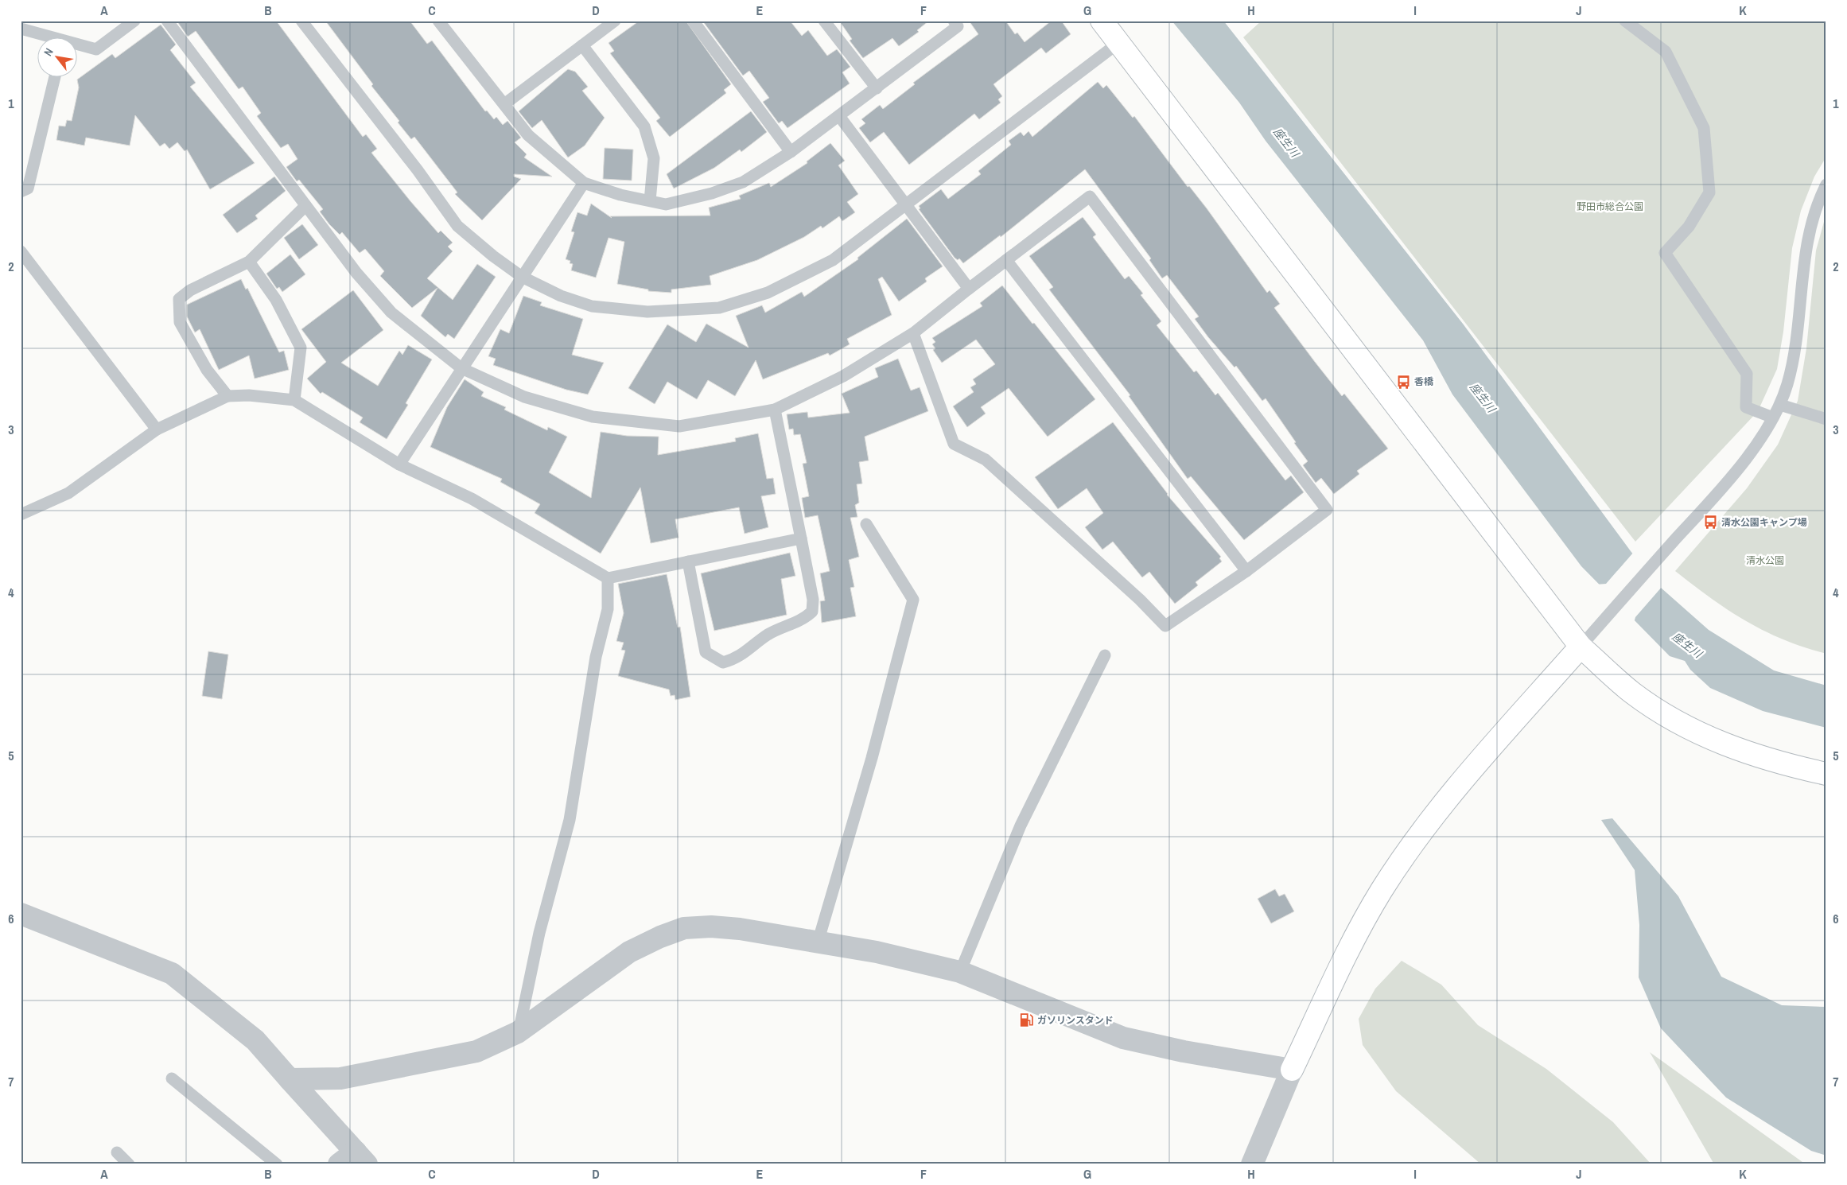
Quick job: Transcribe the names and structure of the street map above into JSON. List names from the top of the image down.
{
  "water": ["座生川"],
  "parks": ["野田市総合公園", "清水公園"],
  "places": {
    "bus stop": ["香橋", "清水公園キャンプ場"],
    "fuel station": ["ガソリンスタンド"]
  },
  "north": "top left",
  "grid": {
    "columns": [
      "A",
      "B",
      "C",
      "D",
      "E",
      "F",
      "G",
      "H",
      "I",
      "J",
      "K"
    ],
    "rows": [
      "1",
      "2",
      "3",
      "4",
      "5",
      "6",
      "7"
    ]
  }
}
